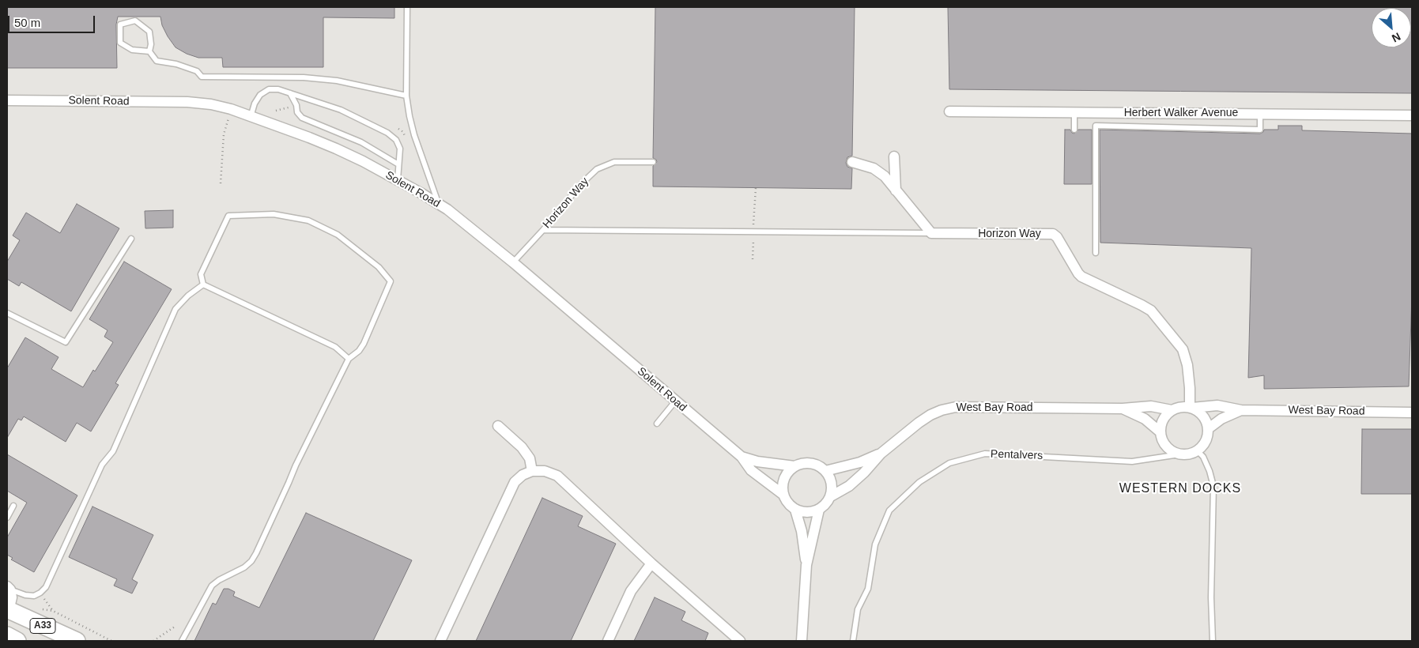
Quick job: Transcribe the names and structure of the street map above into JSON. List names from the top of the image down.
{
  "streets": {
    "highway": ["A33"],
    "street": [
      "Solent Road",
      "Herbert Walker Avenue",
      "Horizon Way",
      "West Bay Road"
    ],
    "lane": ["Pentalvers"]
  },
  "crossings": [
    ["Solent Road", "Horizon Way"],
    ["Solent Road", "West Bay Road"],
    ["Horizon Way", "West Bay Road"],
    ["Horizon Way", "Pentalvers"],
    ["West Bay Road", "Pentalvers"]
  ],
  "districts": ["WESTERN DOCKS"],
  "scale_bar": "50 m",
  "north": "bottom right"
}
